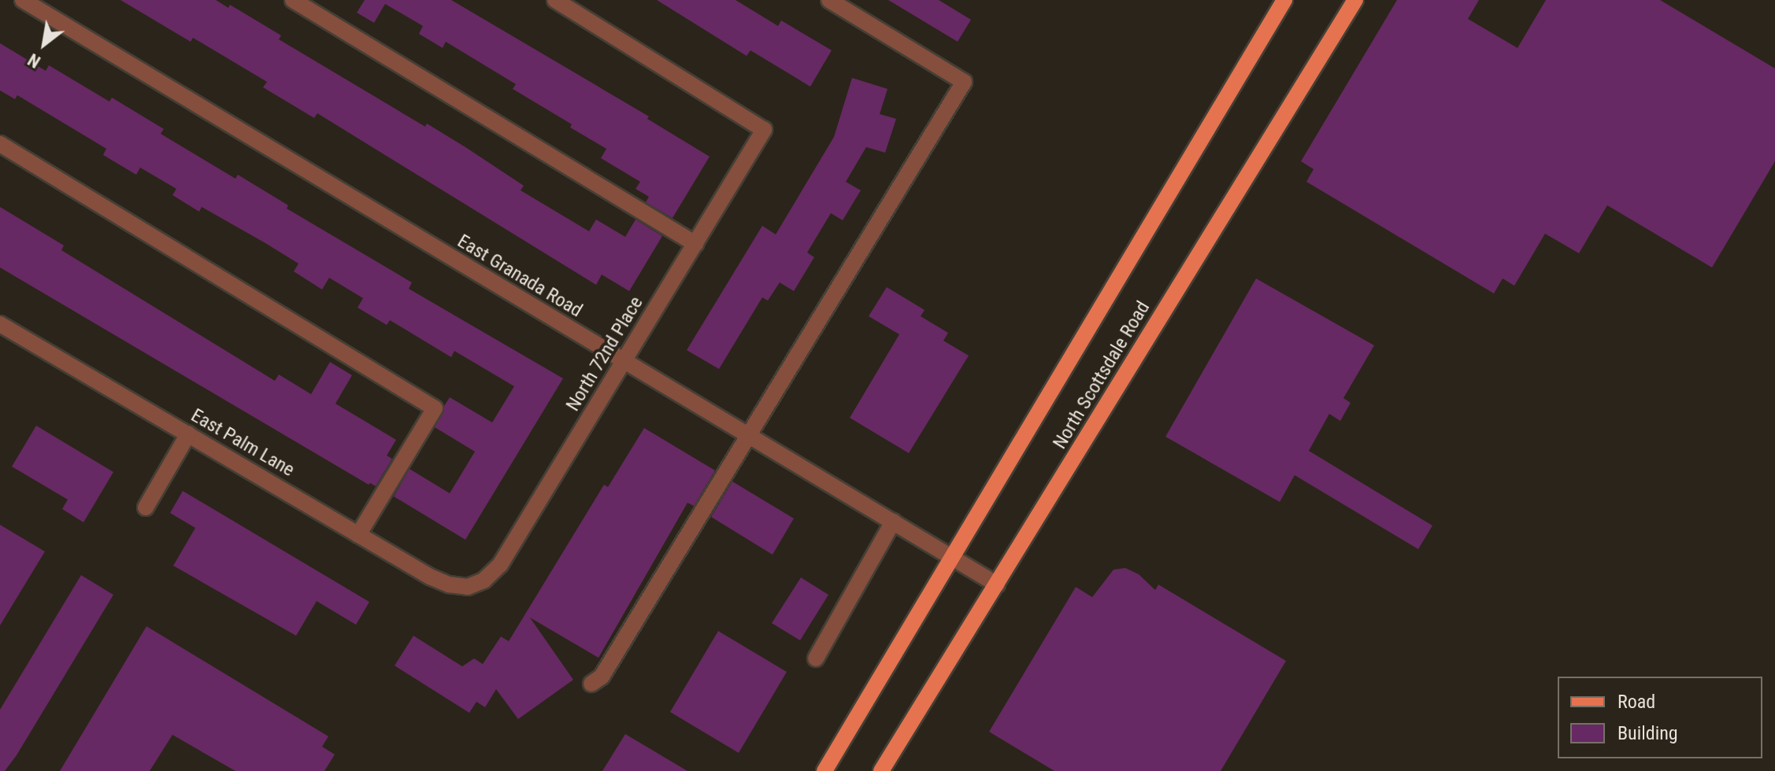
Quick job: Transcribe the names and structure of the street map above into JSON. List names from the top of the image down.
{
  "streets": {
    "main road": ["North Scottsdale Road"],
    "street": ["East Granada Road", "North 72nd Place", "East Palm Lane"]
  },
  "crossings": [
    ["East Granada Road", "North 72nd Place"],
    ["East Granada Road", "North Scottsdale Road"],
    ["North 72nd Place", "East Palm Lane"]
  ],
  "legend": ["Road", "Building"],
  "north": "bottom left"
}
